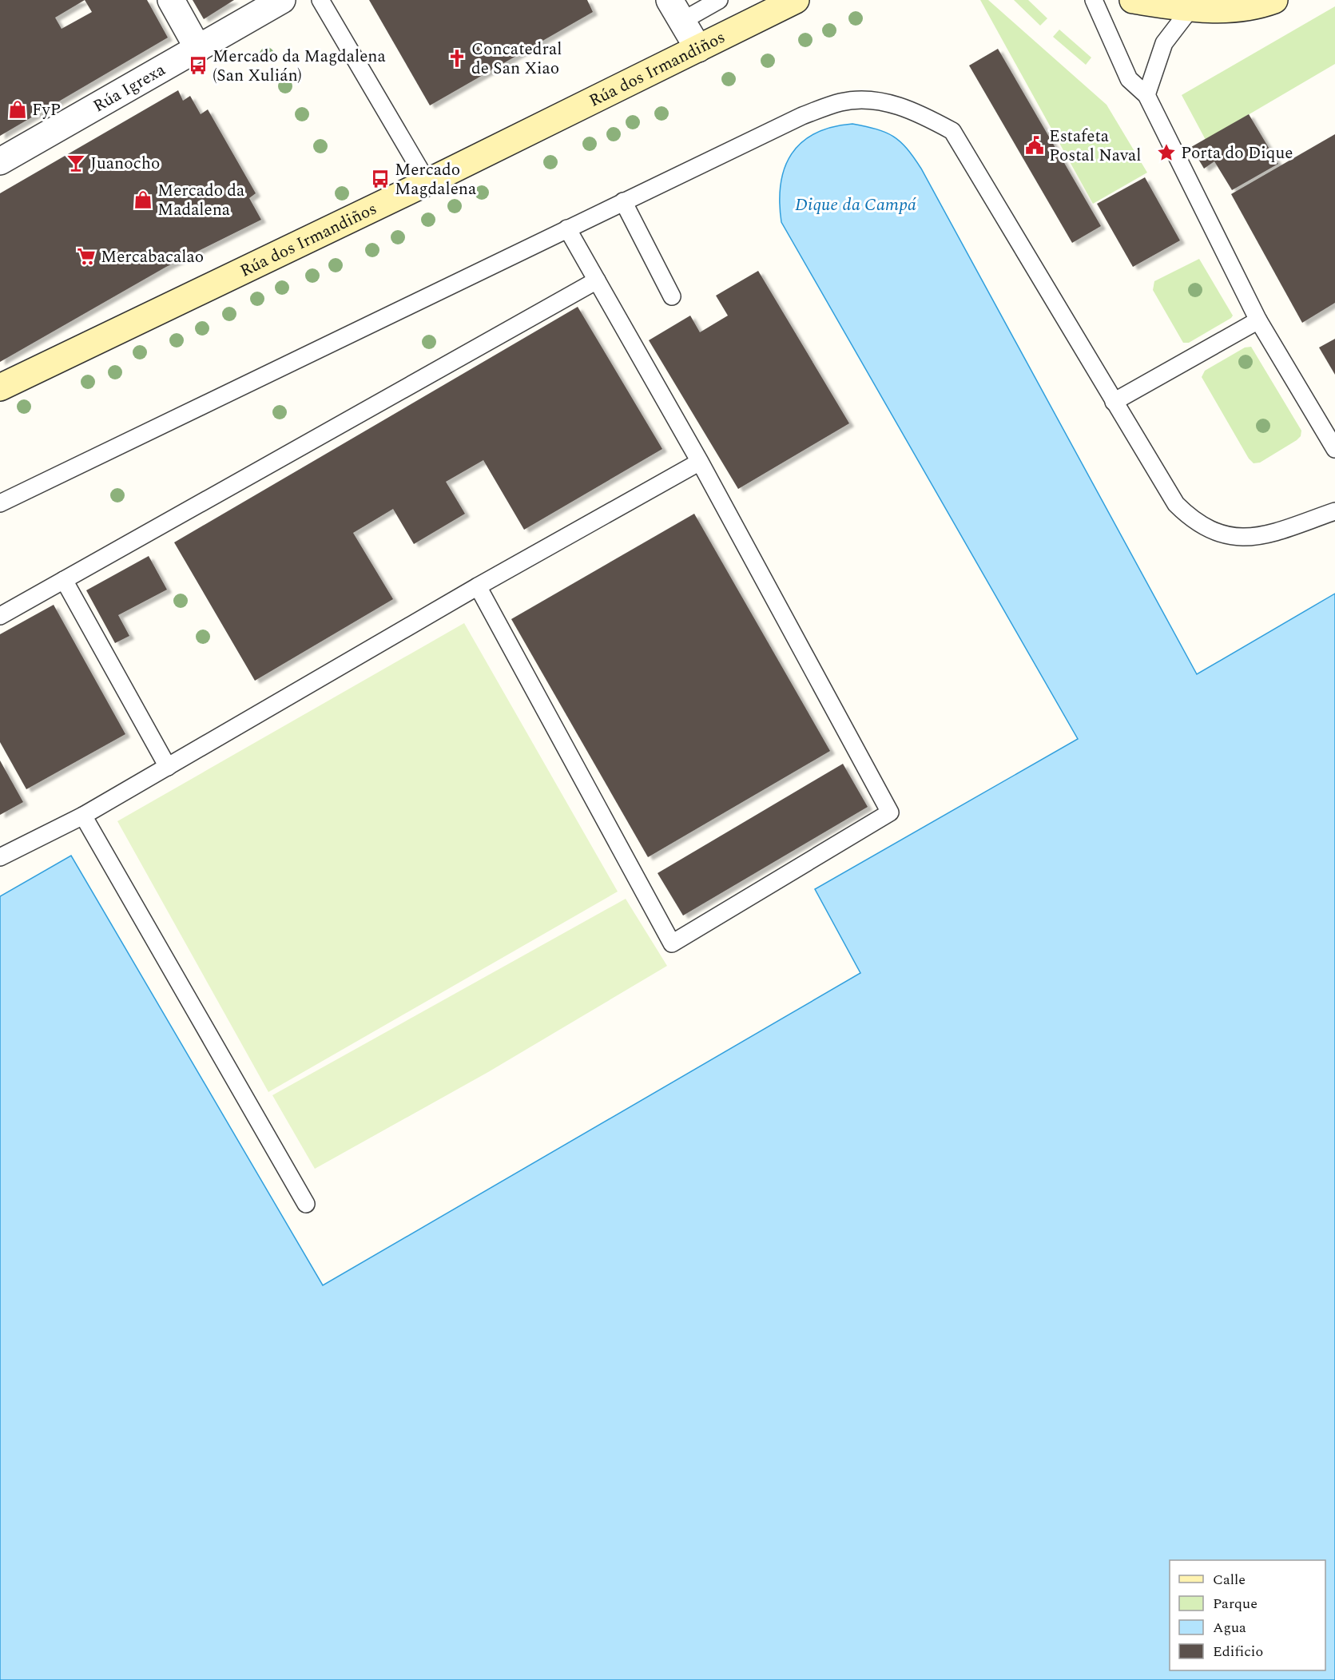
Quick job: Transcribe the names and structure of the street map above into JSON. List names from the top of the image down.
{
  "streets": {
    "main road": ["Rúa dos Irmandiños"],
    "street": ["Rúa Igrexa"]
  },
  "water": ["Dique da Campá"],
  "places": {
    "church": ["Concatedral de San Xiao"],
    "bus stop": ["Mercado da Magdalena (San Xulián)", "Mercado Magdalena"],
    "shop": ["FyP", "Mercado da Madalena"],
    "public building": ["Estafeta Postal Naval"],
    "place": ["Porta do Dique"],
    "bar": ["Juanocho"],
    "supermarket": ["Mercabacalao"]
  },
  "legend": [
    "Calle",
    "Parque",
    "Agua",
    "Edificio"
  ]
}
